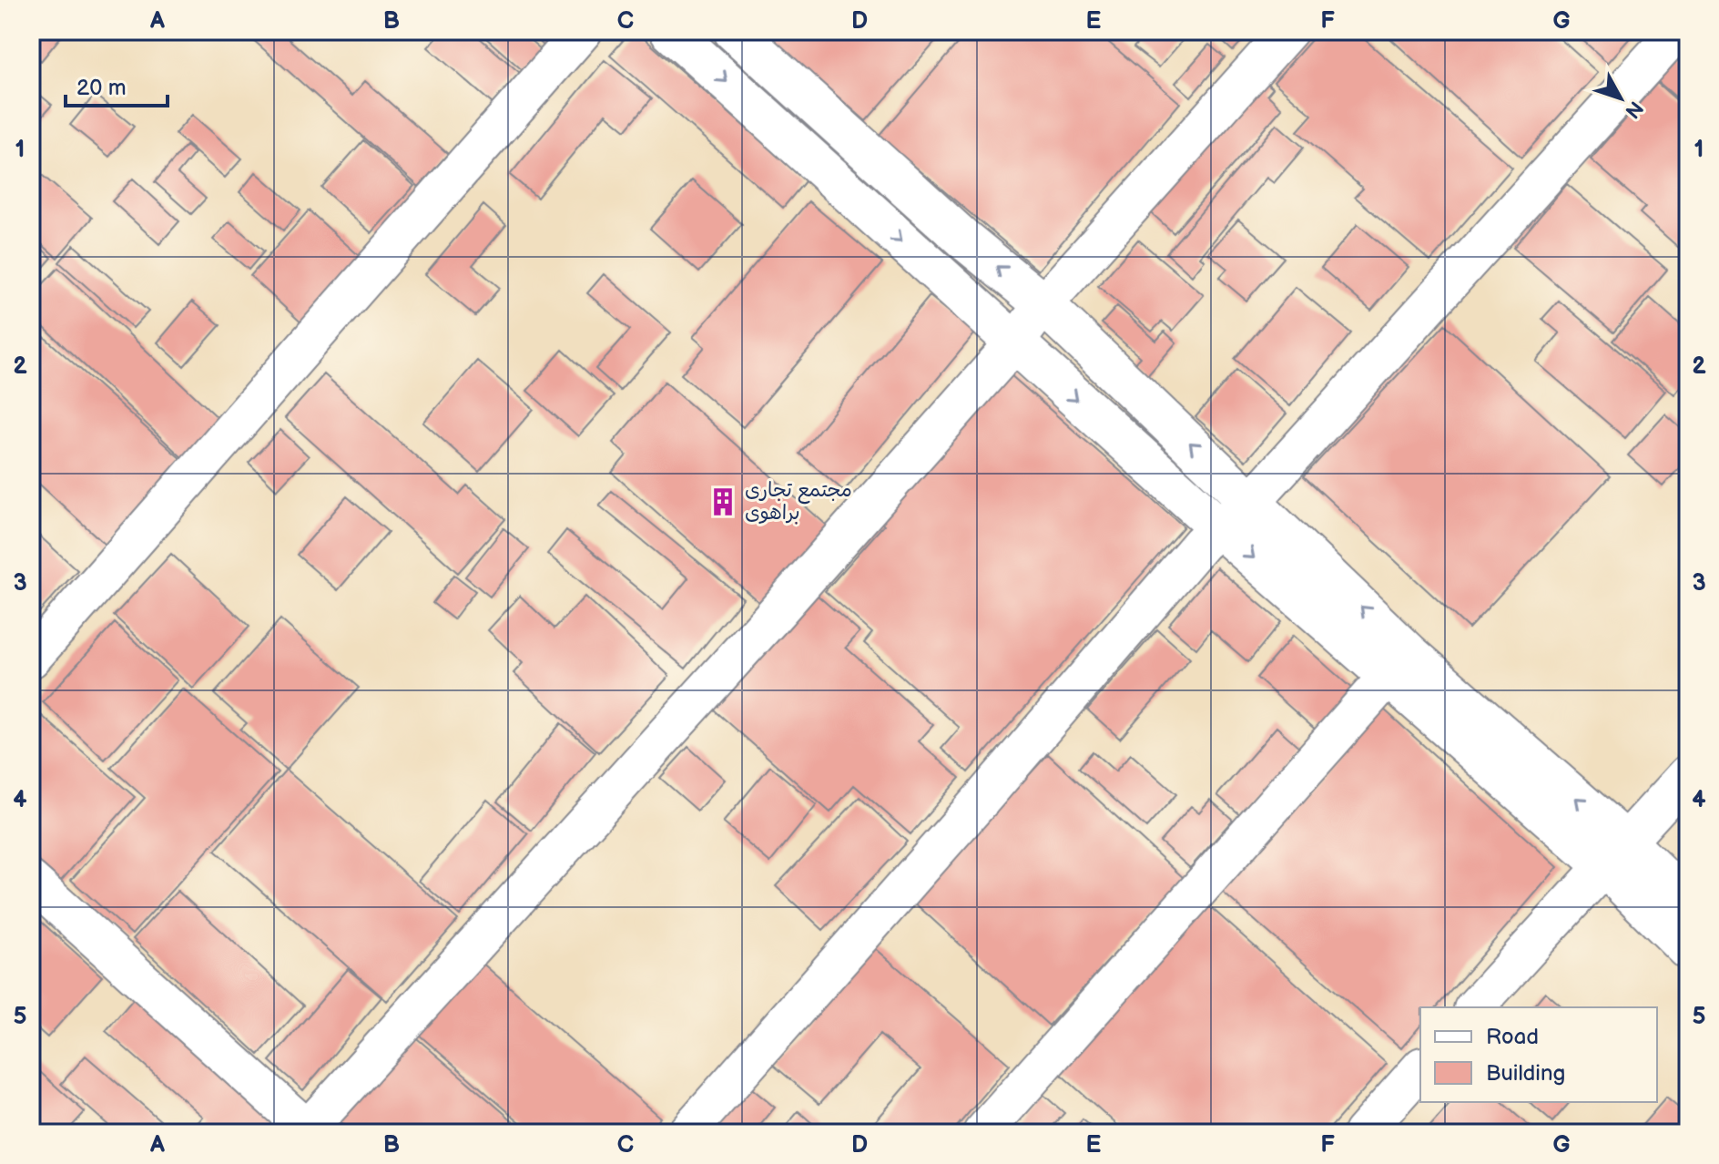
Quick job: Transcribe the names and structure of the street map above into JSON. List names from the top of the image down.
{
  "places": {
    "building": ["مجتمع تجاری براهوی"]
  },
  "legend": ["Road", "Building"],
  "scale_bar": "20 m",
  "north": "bottom right",
  "grid": {
    "columns": [
      "A",
      "B",
      "C",
      "D",
      "E",
      "F",
      "G"
    ],
    "rows": [
      "1",
      "2",
      "3",
      "4",
      "5"
    ]
  }
}
